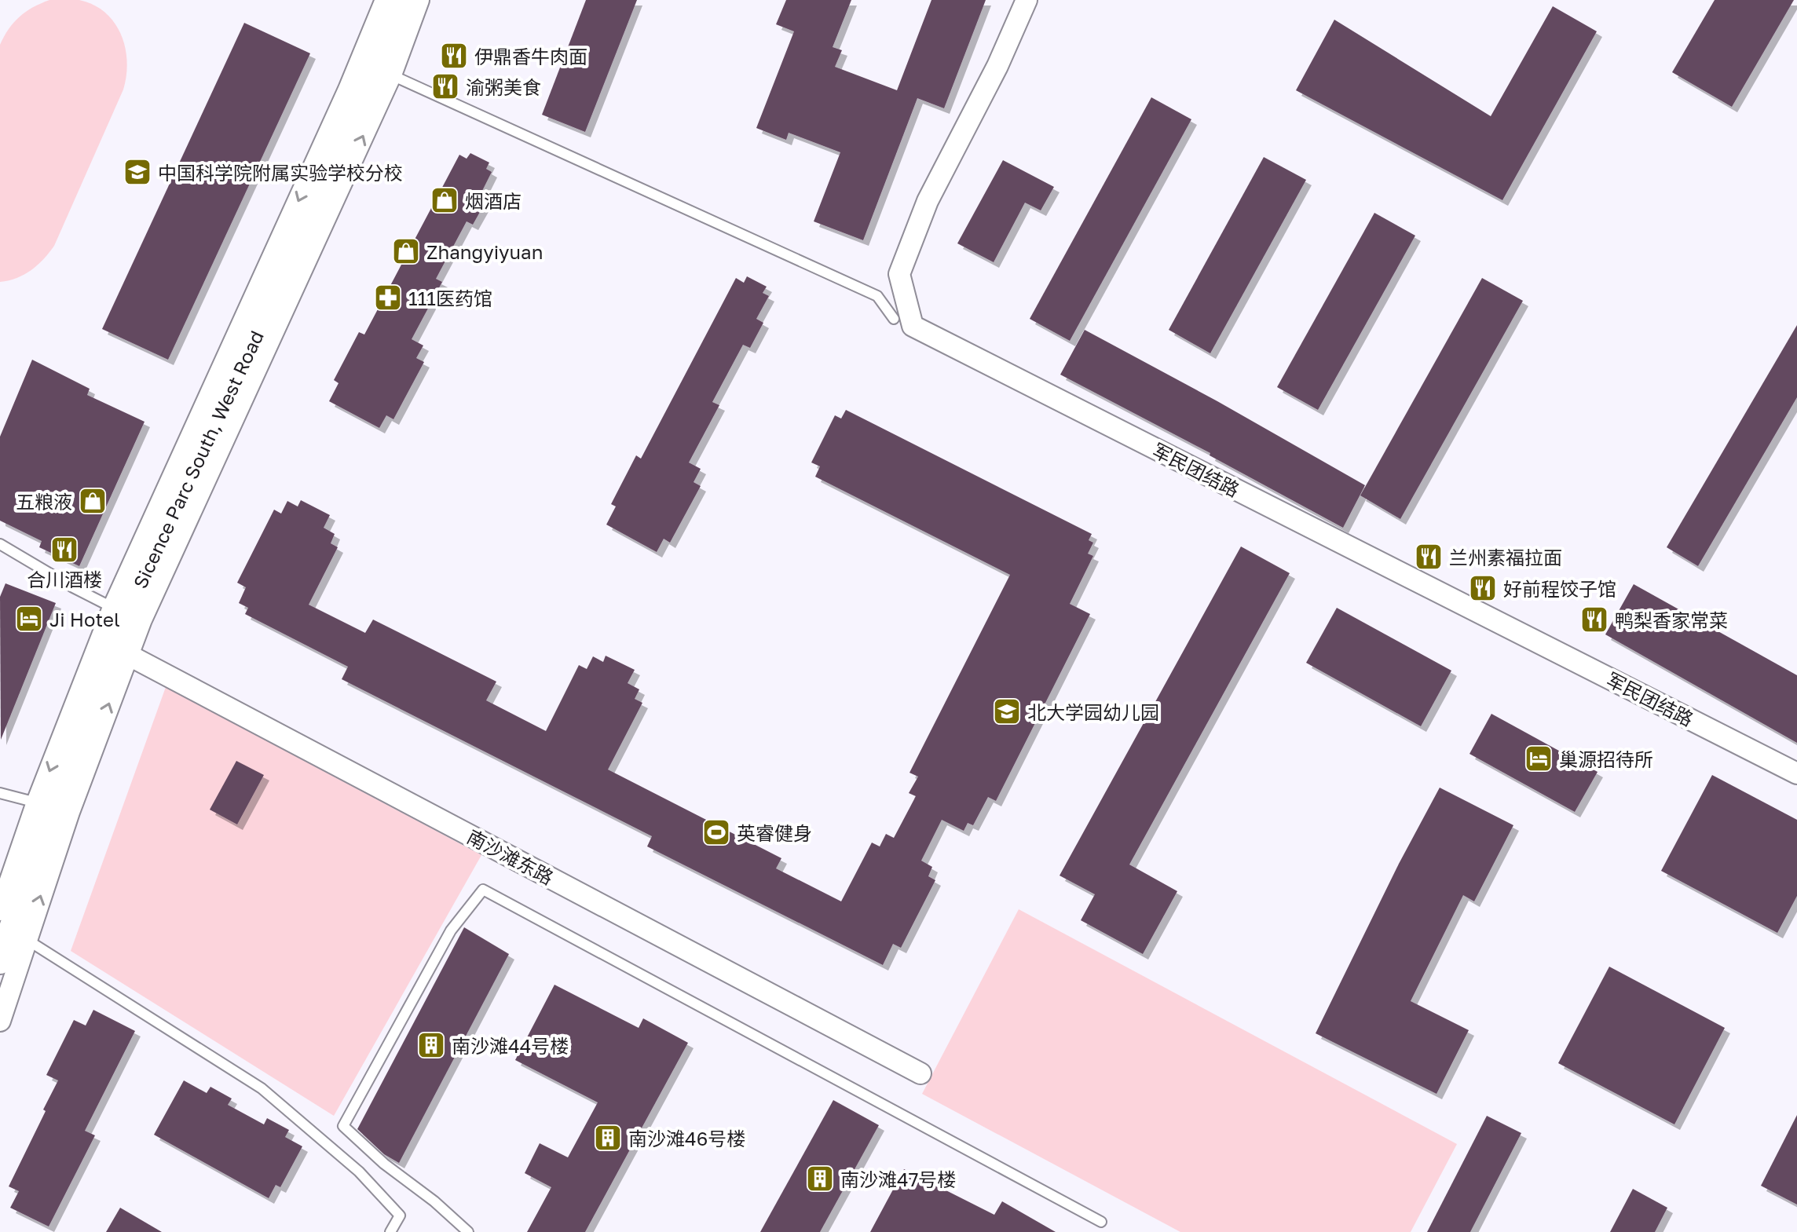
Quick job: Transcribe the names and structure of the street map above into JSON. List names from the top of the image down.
{
  "streets": {
    "street": ["Sicence Parc South, West Road", "军民团结路", "南沙滩东路"]
  },
  "crossings": [
    ["Sicence Parc South, West Road", "南沙滩东路"]
  ],
  "places": {
    "restaurant": [
      "伊鼎香牛肉面",
      "渝粥美食",
      "合川酒楼",
      "兰州素福拉面",
      "好前程饺子馆",
      "鸭梨香家常菜"
    ],
    "school or university": ["中国科学院附属实验学校分校", "北大学园幼儿园"],
    "shop": ["烟酒店", "Zhangyiyuan", "五粮液"],
    "pharmacy": ["111医药馆"],
    "hotel": ["Ji Hotel", "巢源招待所"],
    "sports": ["英睿健身"],
    "building": ["南沙滩44号楼", "南沙滩46号楼", "南沙滩47号楼"]
  }
}
